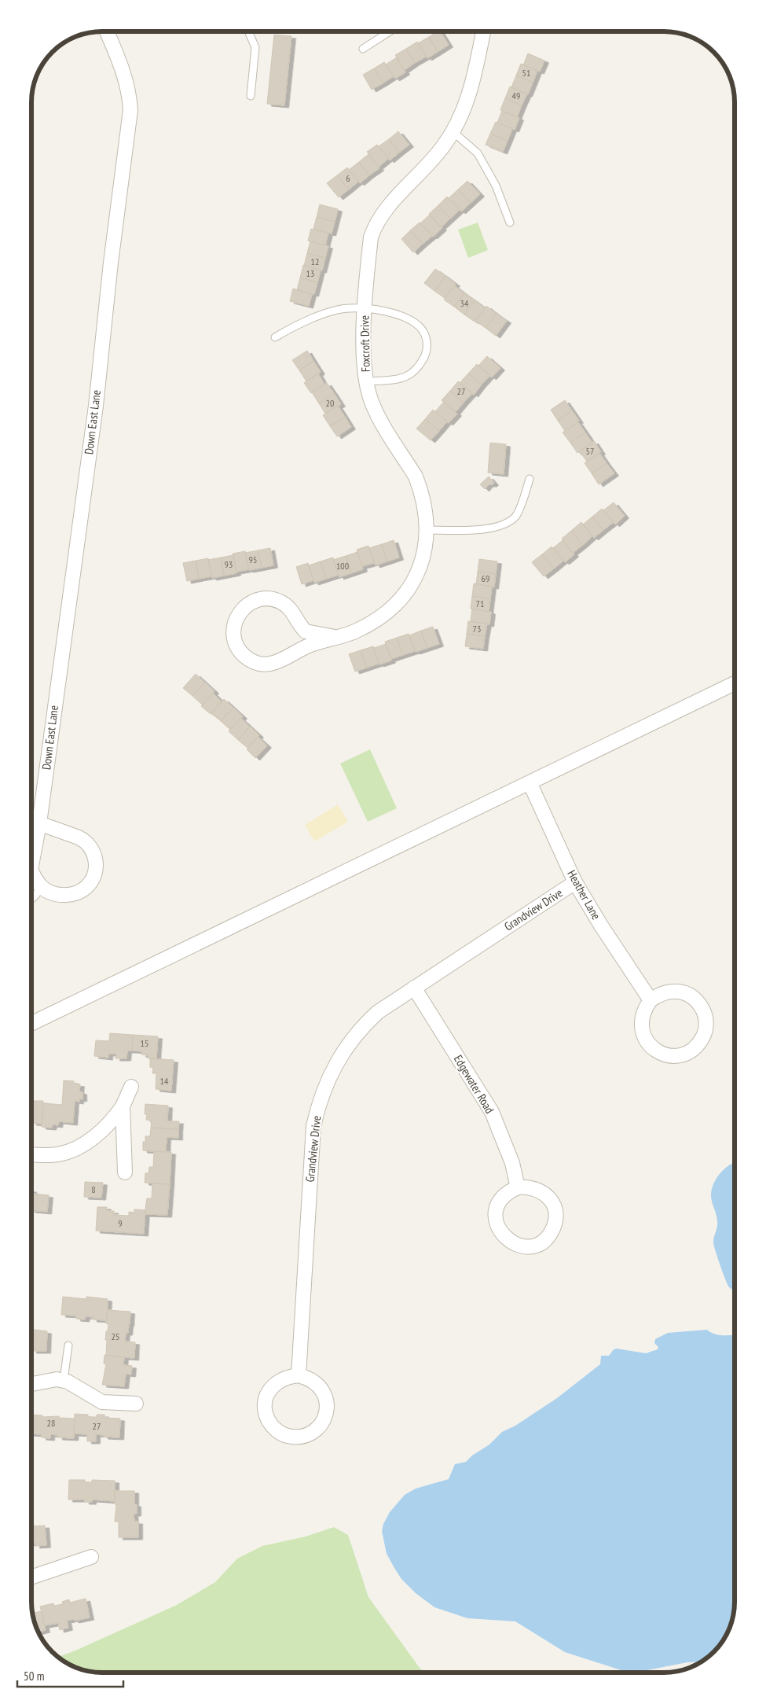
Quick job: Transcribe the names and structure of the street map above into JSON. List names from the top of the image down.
{
  "streets": {
    "street": [
      "Foxcroft Drive",
      "Down East Lane",
      "Heather Lane",
      "Grandview Drive",
      "Edgewater Road"
    ]
  },
  "crossings": [
    ["Heather Lane", "Grandview Drive"],
    ["Grandview Drive", "Edgewater Road"]
  ],
  "house_numbers": [
    "51",
    "49",
    "6",
    "12",
    "13",
    "34",
    "27",
    "20",
    "57",
    "95",
    "93",
    "100",
    "69",
    "71",
    "73",
    "15",
    "14",
    "8",
    "9",
    "25",
    "28",
    "27"
  ],
  "scale_bar": "50 m"
}
